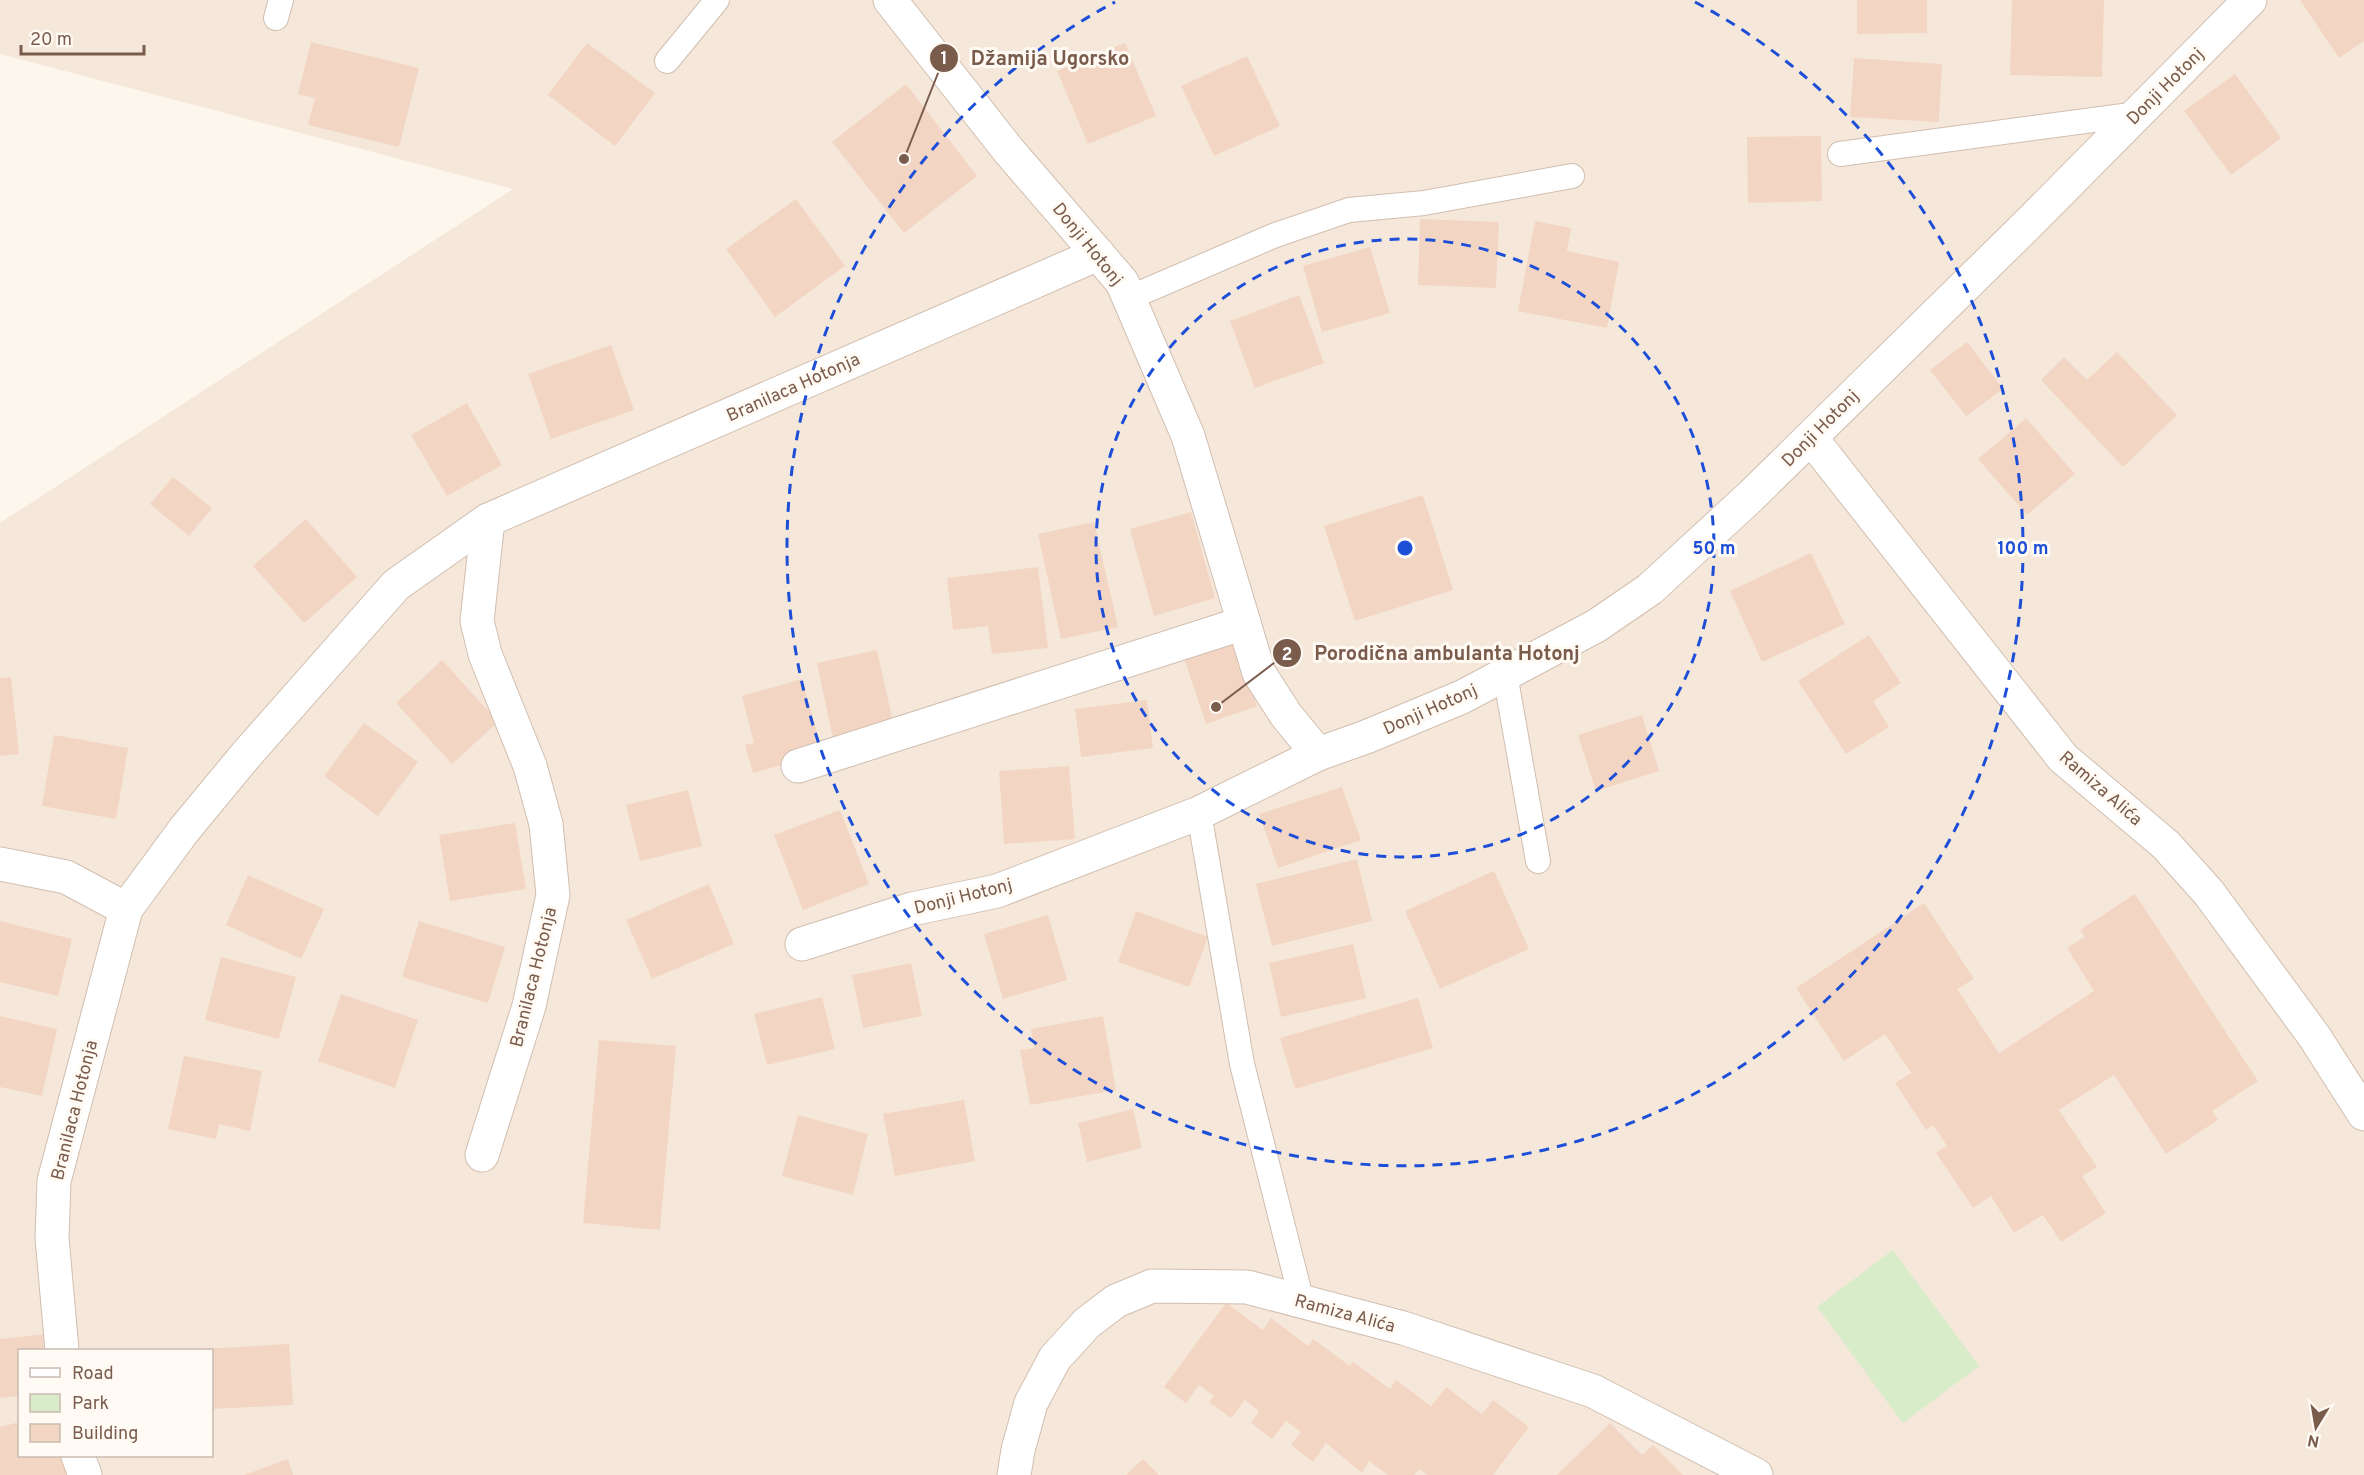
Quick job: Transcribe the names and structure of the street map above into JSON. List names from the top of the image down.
{
  "streets": {
    "street": ["Donji Hotonj", "Branilaca Hotonja", "Ramiza Alića"]
  },
  "crossings": [
    ["Donji Hotonj", "Branilaca Hotonja"],
    ["Donji Hotonj", "Ramiza Alića"]
  ],
  "places": ["Džamija Ugorsko", "Porodična ambulanta Hotonj"],
  "legend": ["Road", "Park", "Building"],
  "scale_bar": "20 m",
  "north": "bottom",
  "rings": ["50 m", "100 m"]
}
